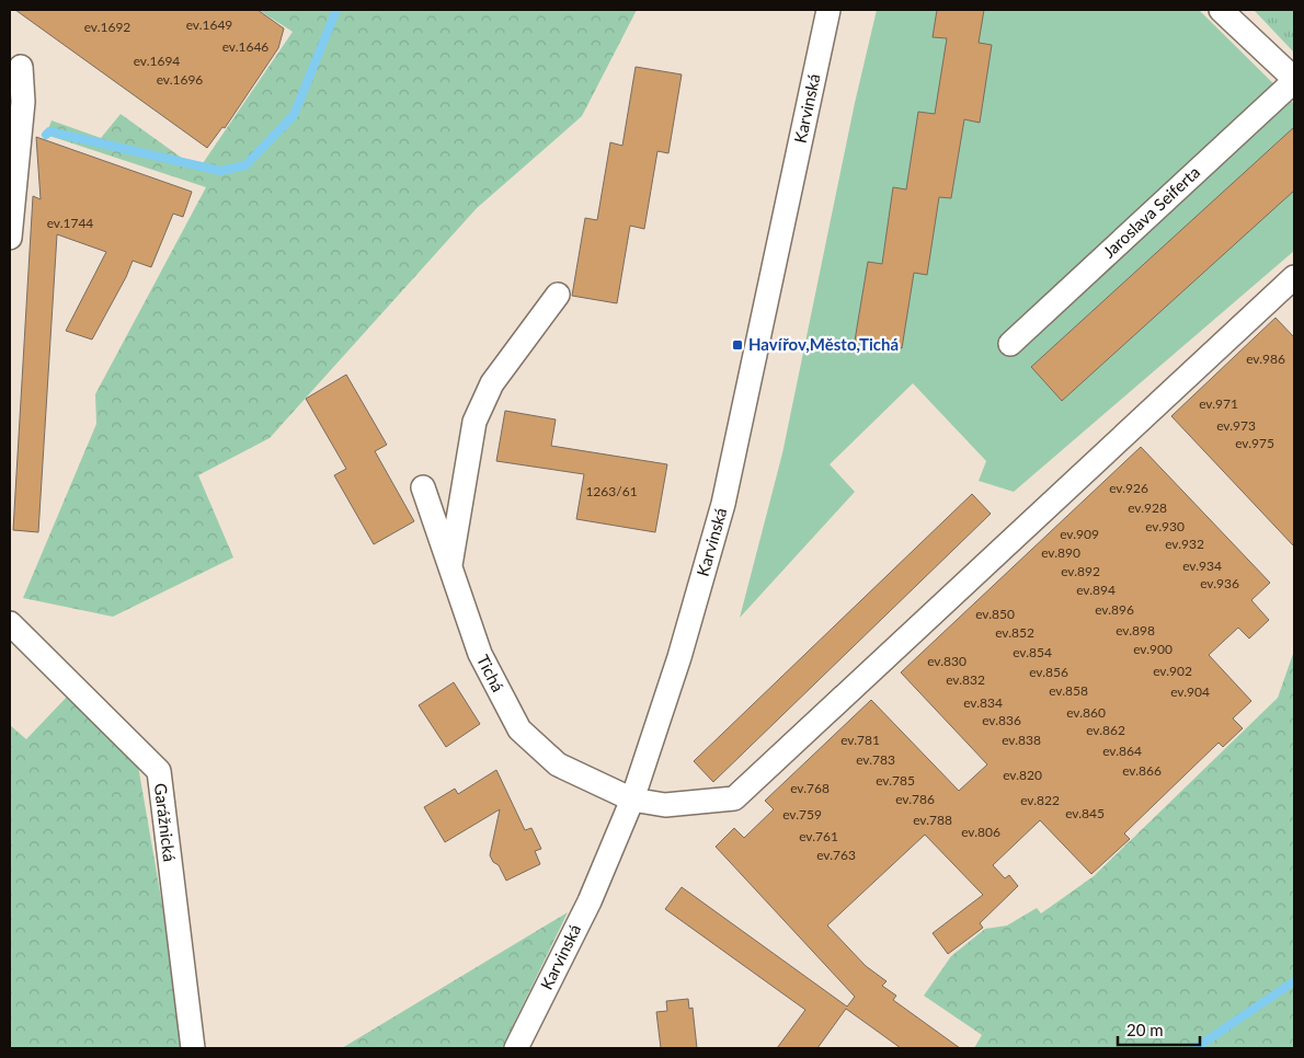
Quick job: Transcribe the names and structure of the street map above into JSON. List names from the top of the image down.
{
  "streets": {
    "street": [
      "Karvinská",
      "Jaroslava Seiferta",
      "Tichá",
      "Garážnická"
    ]
  },
  "crossings": [
    ["Karvinská", "Tichá"]
  ],
  "places": {
    "transit": ["Havířov,Město,Tichá"]
  },
  "house_numbers": [
    "ev.1649",
    "ev.1692",
    "ev.1646",
    "ev.1694",
    "ev.1696",
    "ev.1744",
    "ev.986",
    "ev.971",
    "ev.973",
    "ev.975",
    "ev.926",
    "1263/61",
    "ev.928",
    "ev.930",
    "ev.909",
    "ev.932",
    "ev.890",
    "ev.934",
    "ev.892",
    "ev.936",
    "ev.894",
    "ev.896",
    "ev.850",
    "ev.898",
    "ev.852",
    "ev.900",
    "ev.854",
    "ev.830",
    "ev.902",
    "ev.856",
    "ev.832",
    "ev.858",
    "ev.904",
    "ev.834",
    "ev.860",
    "ev.836",
    "ev.862",
    "ev.781",
    "ev.838",
    "ev.864",
    "ev.783",
    "ev.866",
    "ev.820",
    "ev.785",
    "ev.768",
    "ev.786",
    "ev.822",
    "ev.845",
    "ev.759",
    "ev.788",
    "ev.806",
    "ev.761",
    "ev.763"
  ],
  "scale_bar": "20 m"
}
